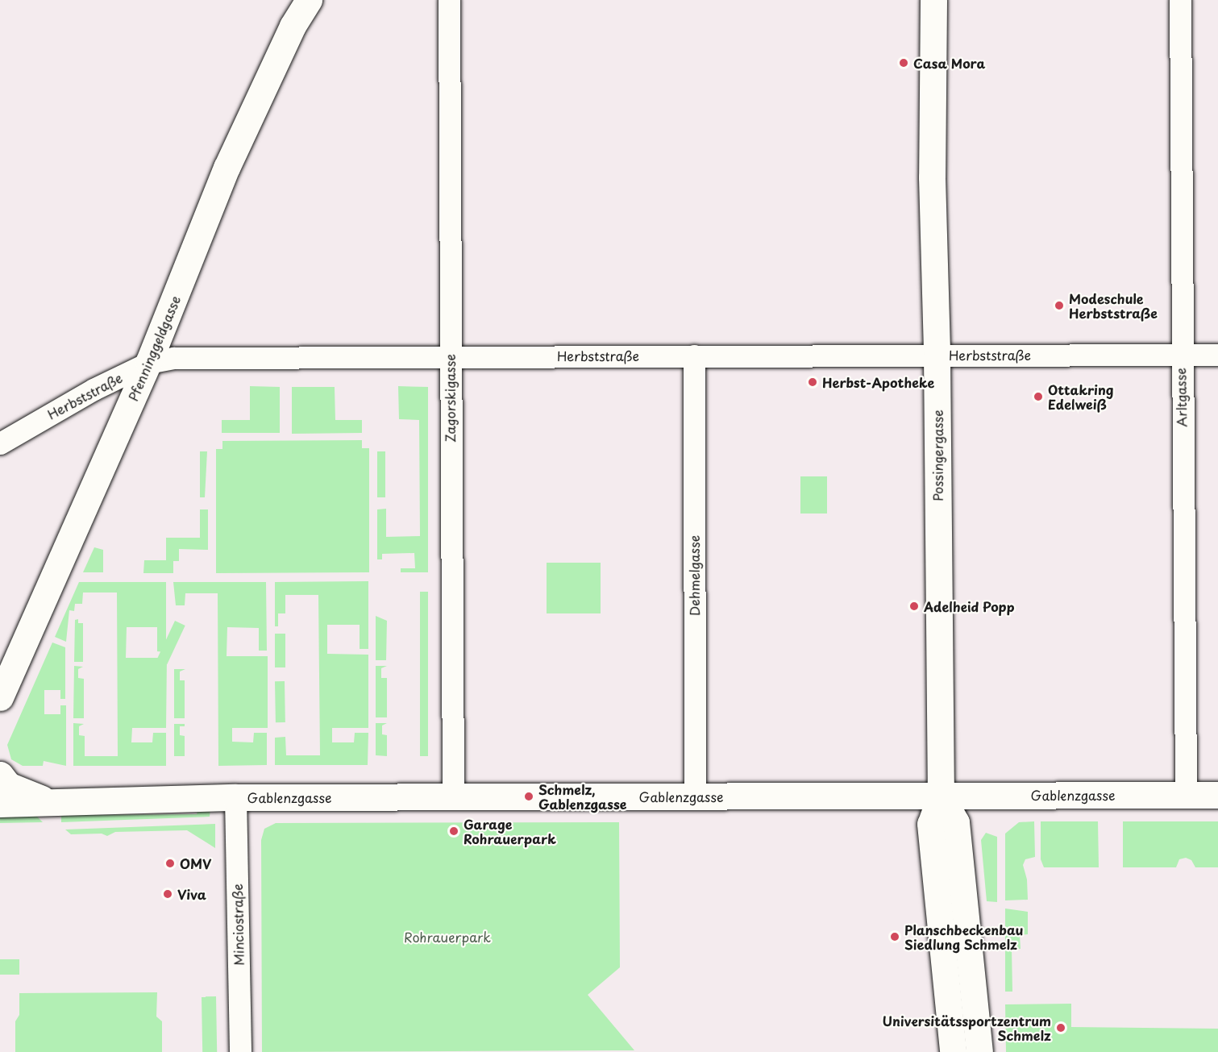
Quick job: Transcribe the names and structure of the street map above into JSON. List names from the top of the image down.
{
  "streets": {
    "main road": ["Pfenninggeldgasse", "Possingergasse", "Gablenzgasse"],
    "street": [
      "Herbststraße",
      "Arltgasse",
      "Zagorskigasse",
      "Dehmelgasse",
      "Minciostraße"
    ]
  },
  "crossings": [
    ["Pfenninggeldgasse", "Herbststraße"],
    ["Herbststraße", "Arltgasse"],
    ["Herbststraße", "Zagorskigasse"],
    ["Herbststraße", "Possingergasse"],
    ["Herbststraße", "Dehmelgasse"],
    ["Arltgasse", "Gablenzgasse"],
    ["Zagorskigasse", "Gablenzgasse"],
    ["Possingergasse", "Gablenzgasse"],
    ["Dehmelgasse", "Gablenzgasse"],
    ["Gablenzgasse", "Minciostraße"]
  ],
  "parks": ["Rohrauerpark"],
  "places": [
    "Casa Mora",
    "Modeschule Herbststraße",
    "Herbst-Apotheke",
    "Ottakring Edelweiß",
    "Adelheid Popp",
    "Schmelz, Gablenzgasse",
    "Garage Rohrauerpark",
    "OMV",
    "Viva",
    "Planschbeckenbau Siedlung Schmelz",
    "Universitätssportzentrum Schmelz"
  ]
}
